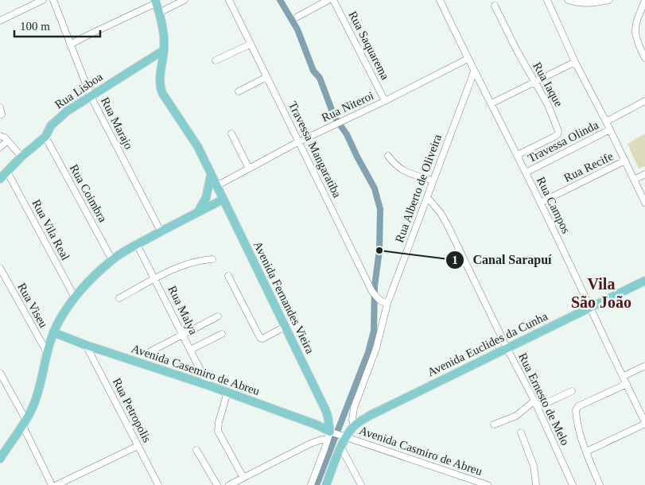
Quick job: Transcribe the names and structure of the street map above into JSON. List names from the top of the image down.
{
  "streets": {
    "main road": [
      "Rua Lisboa",
      "Avenida Fernandes Vieira",
      "Avenida Euclides da Cunha",
      "Avenida Casemiro de Abreu"
    ],
    "street": [
      "Rua Saquarema",
      "Rua Iaque",
      "Rua Niteroi",
      "Rua Marajo",
      "Travessa Olinda",
      "Travessa Mangaratiba",
      "Rua Recife",
      "Rua Alberto de Oliveira",
      "Rua Coimbra",
      "Rua Campos",
      "Rua Vila Real",
      "Rua Viseu",
      "Rua Malya",
      "Rua Ernesto de Melo",
      "Rua Petropolis",
      "Avenida Casmiro de Abreu"
    ]
  },
  "crossings": [
    ["Rua Saquarema", "Rua Niteroi"],
    ["Rua Iaque", "Rua Campos"],
    ["Rua Lisboa", "Rua Marajo"],
    ["Rua Lisboa", "Rua Coimbra"],
    ["Rua Lisboa", "Rua Vila Real"],
    ["Rua Lisboa", "Avenida Fernandes Vieira"],
    ["Rua Niteroi", "Travessa Mangaratiba"],
    ["Rua Niteroi", "Rua Campos"],
    ["Rua Niteroi", "Avenida Fernandes Vieira"],
    ["Travessa Olinda", "Rua Campos"],
    ["Travessa Mangaratiba", "Rua Alberto de Oliveira"],
    ["Rua Recife", "Rua Campos"],
    ["Rua Alberto de Oliveira", "Rua Campos"],
    ["Rua Alberto de Oliveira", "Avenida Euclides da Cunha"],
    ["Rua Alberto de Oliveira", "Rua Ernesto de Melo"],
    ["Rua Campos", "Avenida Euclides da Cunha"],
    ["Avenida Fernandes Vieira", "Avenida Casemiro de Abreu"],
    ["Avenida Fernandes Vieira", "Avenida Casmiro de Abreu"],
    ["Rua Malya", "Avenida Casemiro de Abreu"],
    ["Avenida Euclides da Cunha", "Rua Ernesto de Melo"],
    ["Avenida Euclides da Cunha", "Avenida Casmiro de Abreu"],
    ["Avenida Casemiro de Abreu", "Rua Petropolis"],
    ["Avenida Casemiro de Abreu", "Avenida Casmiro de Abreu"]
  ],
  "districts": ["Vila São João"],
  "places": ["Canal Sarapuí"],
  "scale_bar": "100 m"
}
